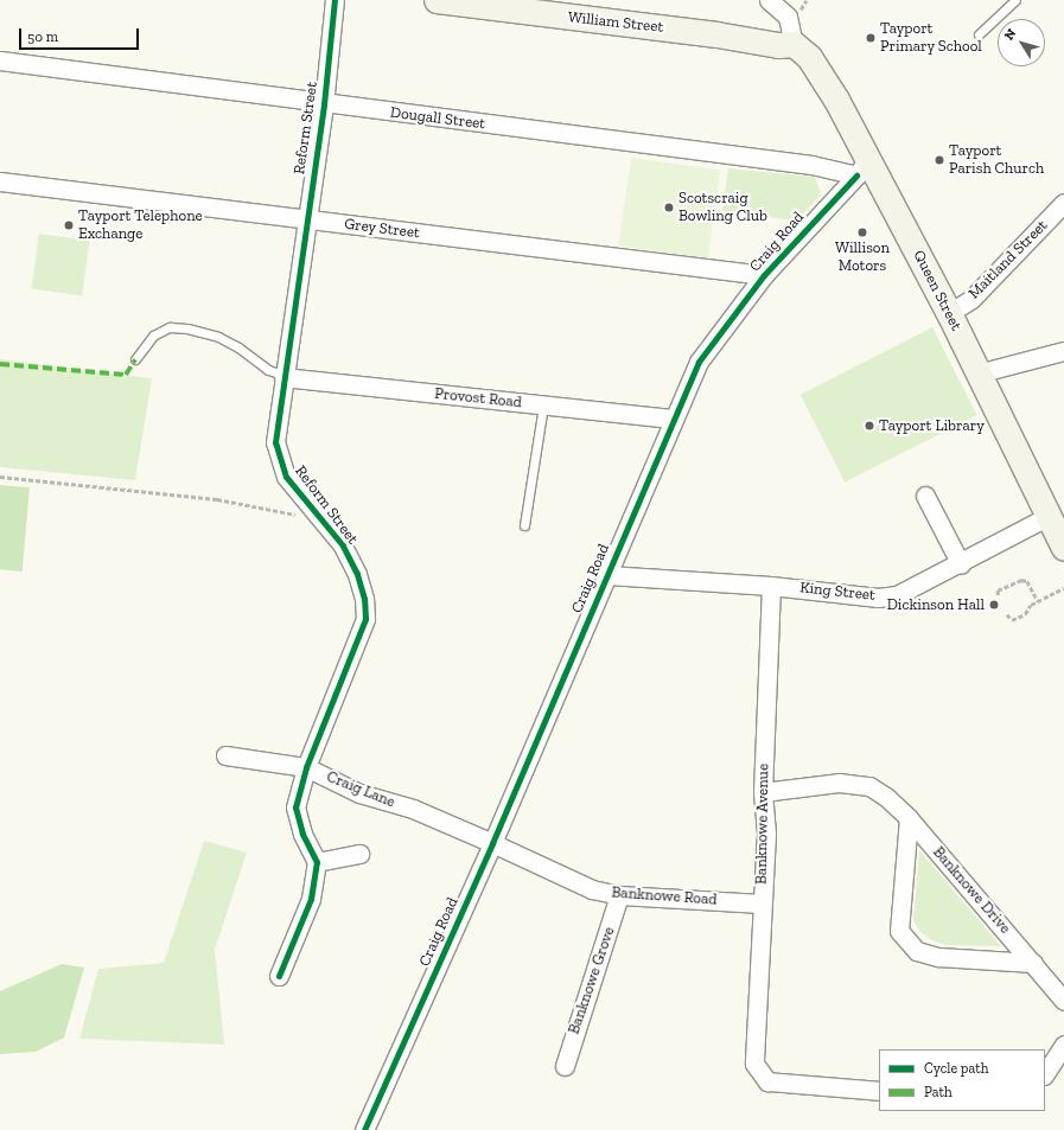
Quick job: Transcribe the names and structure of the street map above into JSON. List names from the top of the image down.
{
  "streets": {
    "main road": ["William Street", "Queen Street"],
    "street": [
      "Dougall Street",
      "Reform Street",
      "Grey Street",
      "Craig Road",
      "Maitland Street",
      "Provost Road",
      "King Street",
      "Craig Lane",
      "Banknowe Avenue",
      "Banknowe Drive",
      "Banknowe Road",
      "Banknowe Grove"
    ]
  },
  "crossings": [
    ["William Street", "Queen Street"],
    ["Dougall Street", "Reform Street"],
    ["Dougall Street", "Craig Road"],
    ["Dougall Street", "Queen Street"],
    ["Reform Street", "Grey Street"],
    ["Reform Street", "Provost Road"],
    ["Reform Street", "Craig Lane"],
    ["Grey Street", "Craig Road"],
    ["Craig Road", "Queen Street"],
    ["Craig Road", "Provost Road"],
    ["Craig Road", "King Street"],
    ["Craig Road", "Craig Lane"],
    ["Craig Road", "Banknowe Road"],
    ["Maitland Street", "Queen Street"],
    ["Queen Street", "King Street"],
    ["King Street", "Banknowe Avenue"],
    ["Craig Lane", "Banknowe Road"],
    ["Banknowe Avenue", "Banknowe Drive"],
    ["Banknowe Avenue", "Banknowe Road"],
    ["Banknowe Road", "Banknowe Grove"]
  ],
  "places": [
    "Tayport Primary School",
    "Tayport Parish Church",
    "Scotscraig Bowling Club",
    "Tayport Telephone Exchange",
    "Willison Motors",
    "Tayport Library",
    "Dickinson Hall"
  ],
  "legend": ["Cycle path", "Path"],
  "scale_bar": "50 m",
  "north": "top left"
}
